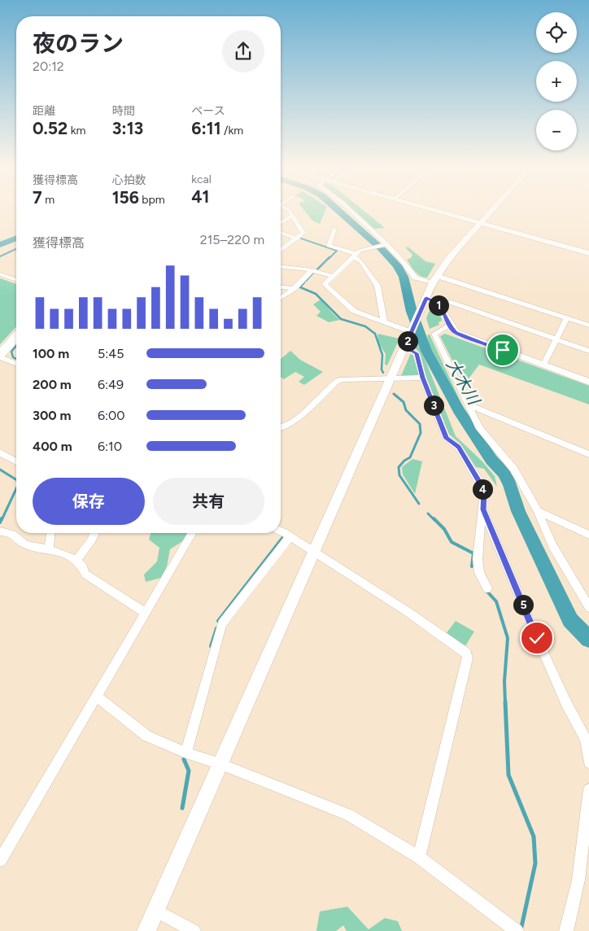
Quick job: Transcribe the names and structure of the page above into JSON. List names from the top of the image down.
{
  "water": ["大木川"],
  "page": {
    "map_buttons": ["+", "−"],
    "heading": ["夜のラン", "20:12"],
    "stats": [
      ["距離", "0.52 km"],
      ["時間", "3:13"],
      ["ペース", "6:11 /km"],
      ["獲得標高", "7 m"],
      ["心拍数", "156 bpm"],
      ["kcal", "41"]
    ],
    "chart": ["獲得標高", "215–220 m"],
    "pins": [
      "1",
      "2",
      "3",
      "4",
      "5"
    ],
    "list": [
      {
        "name": "100 m",
        "note": "5:45"
      },
      {
        "name": "200 m",
        "note": "6:49"
      },
      {
        "name": "300 m",
        "note": "6:00"
      },
      {
        "name": "400 m",
        "note": "6:10"
      }
    ],
    "buttons": ["保存", "共有"]
  }
}
